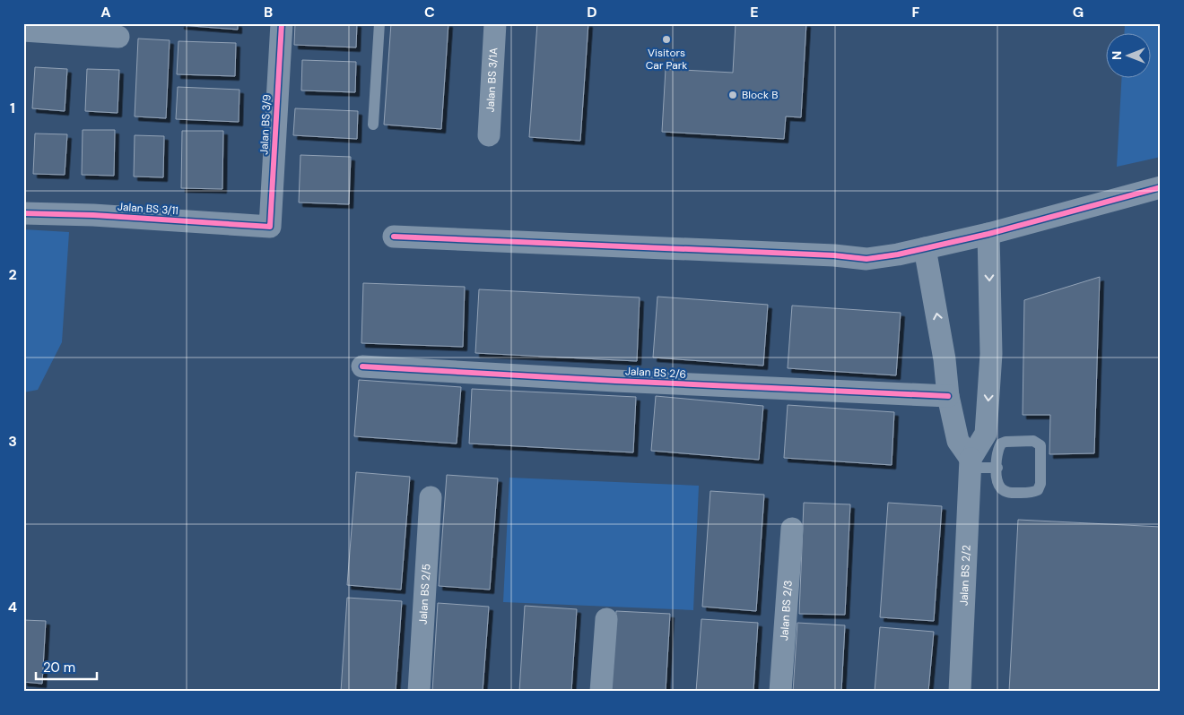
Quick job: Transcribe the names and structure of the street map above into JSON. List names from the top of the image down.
{
  "streets": {
    "street": [
      "Jalan BS 3/1A",
      "Jalan BS 3/9",
      "Jalan BS 3/11",
      "Jalan BS 2/6",
      "Jalan BS 2/2",
      "Jalan BS 2/5",
      "Jalan BS 2/3"
    ]
  },
  "crossings": [
    ["Jalan BS 3/9", "Jalan BS 3/11"]
  ],
  "places": ["Visitors Car Park", "Block B"],
  "scale_bar": "20 m",
  "north": "left",
  "grid": {
    "columns": [
      "A",
      "B",
      "C",
      "D",
      "E",
      "F",
      "G"
    ],
    "rows": [
      "1",
      "2",
      "3",
      "4"
    ]
  }
}
